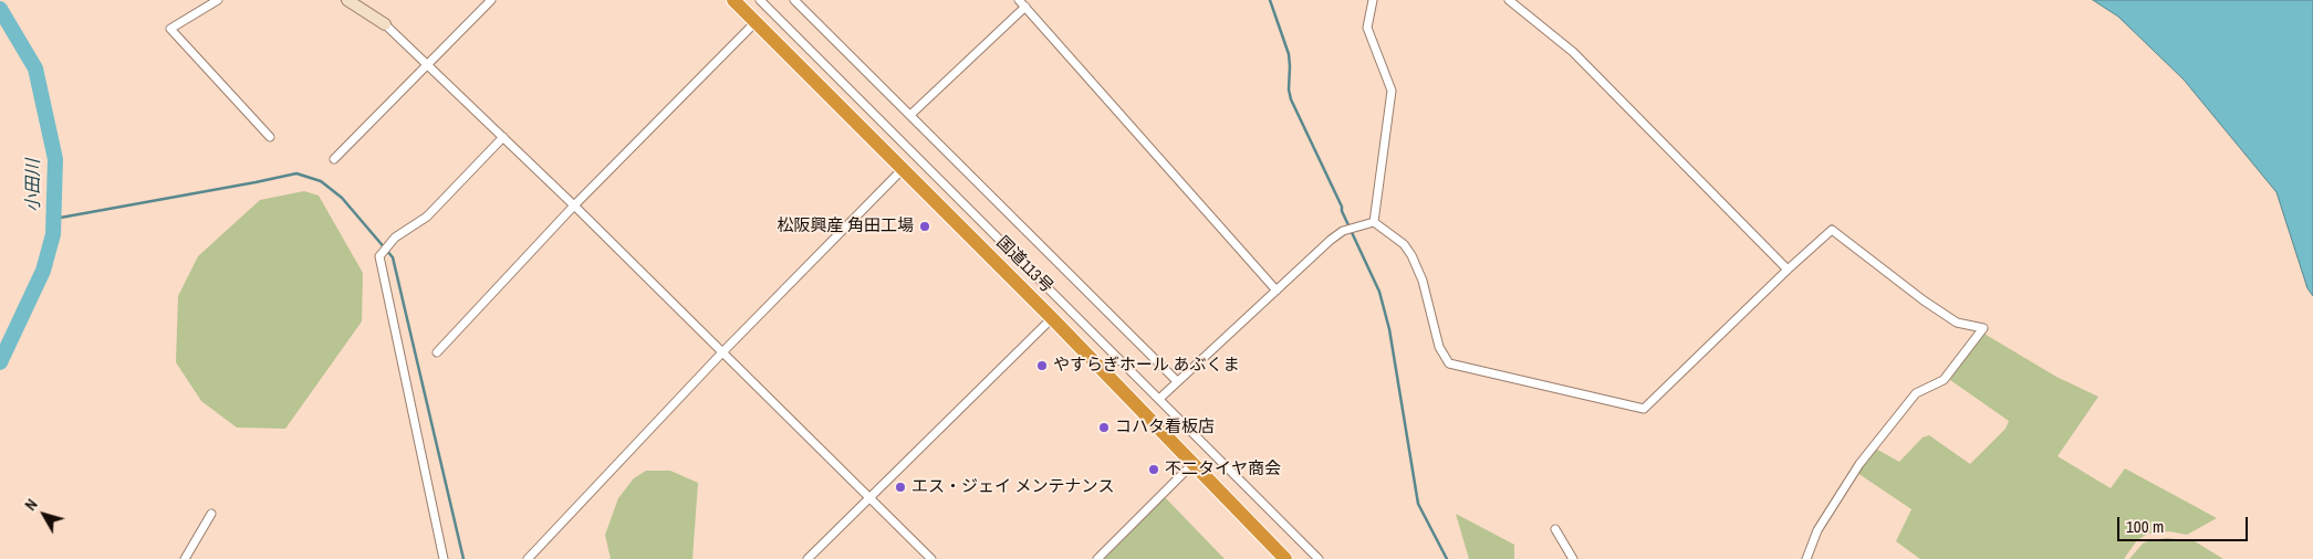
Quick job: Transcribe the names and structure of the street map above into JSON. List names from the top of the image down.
{
  "streets": {
    "highway": ["国道113号"]
  },
  "water": ["小田川"],
  "places": [
    "松阪興産 角田工場",
    "やすらぎホール あぶくま",
    "コハタ看板店",
    "不二タイヤ商会",
    "エス・ジェイ メンテナンス"
  ],
  "scale_bar": "100 m",
  "north": "top left"
}
